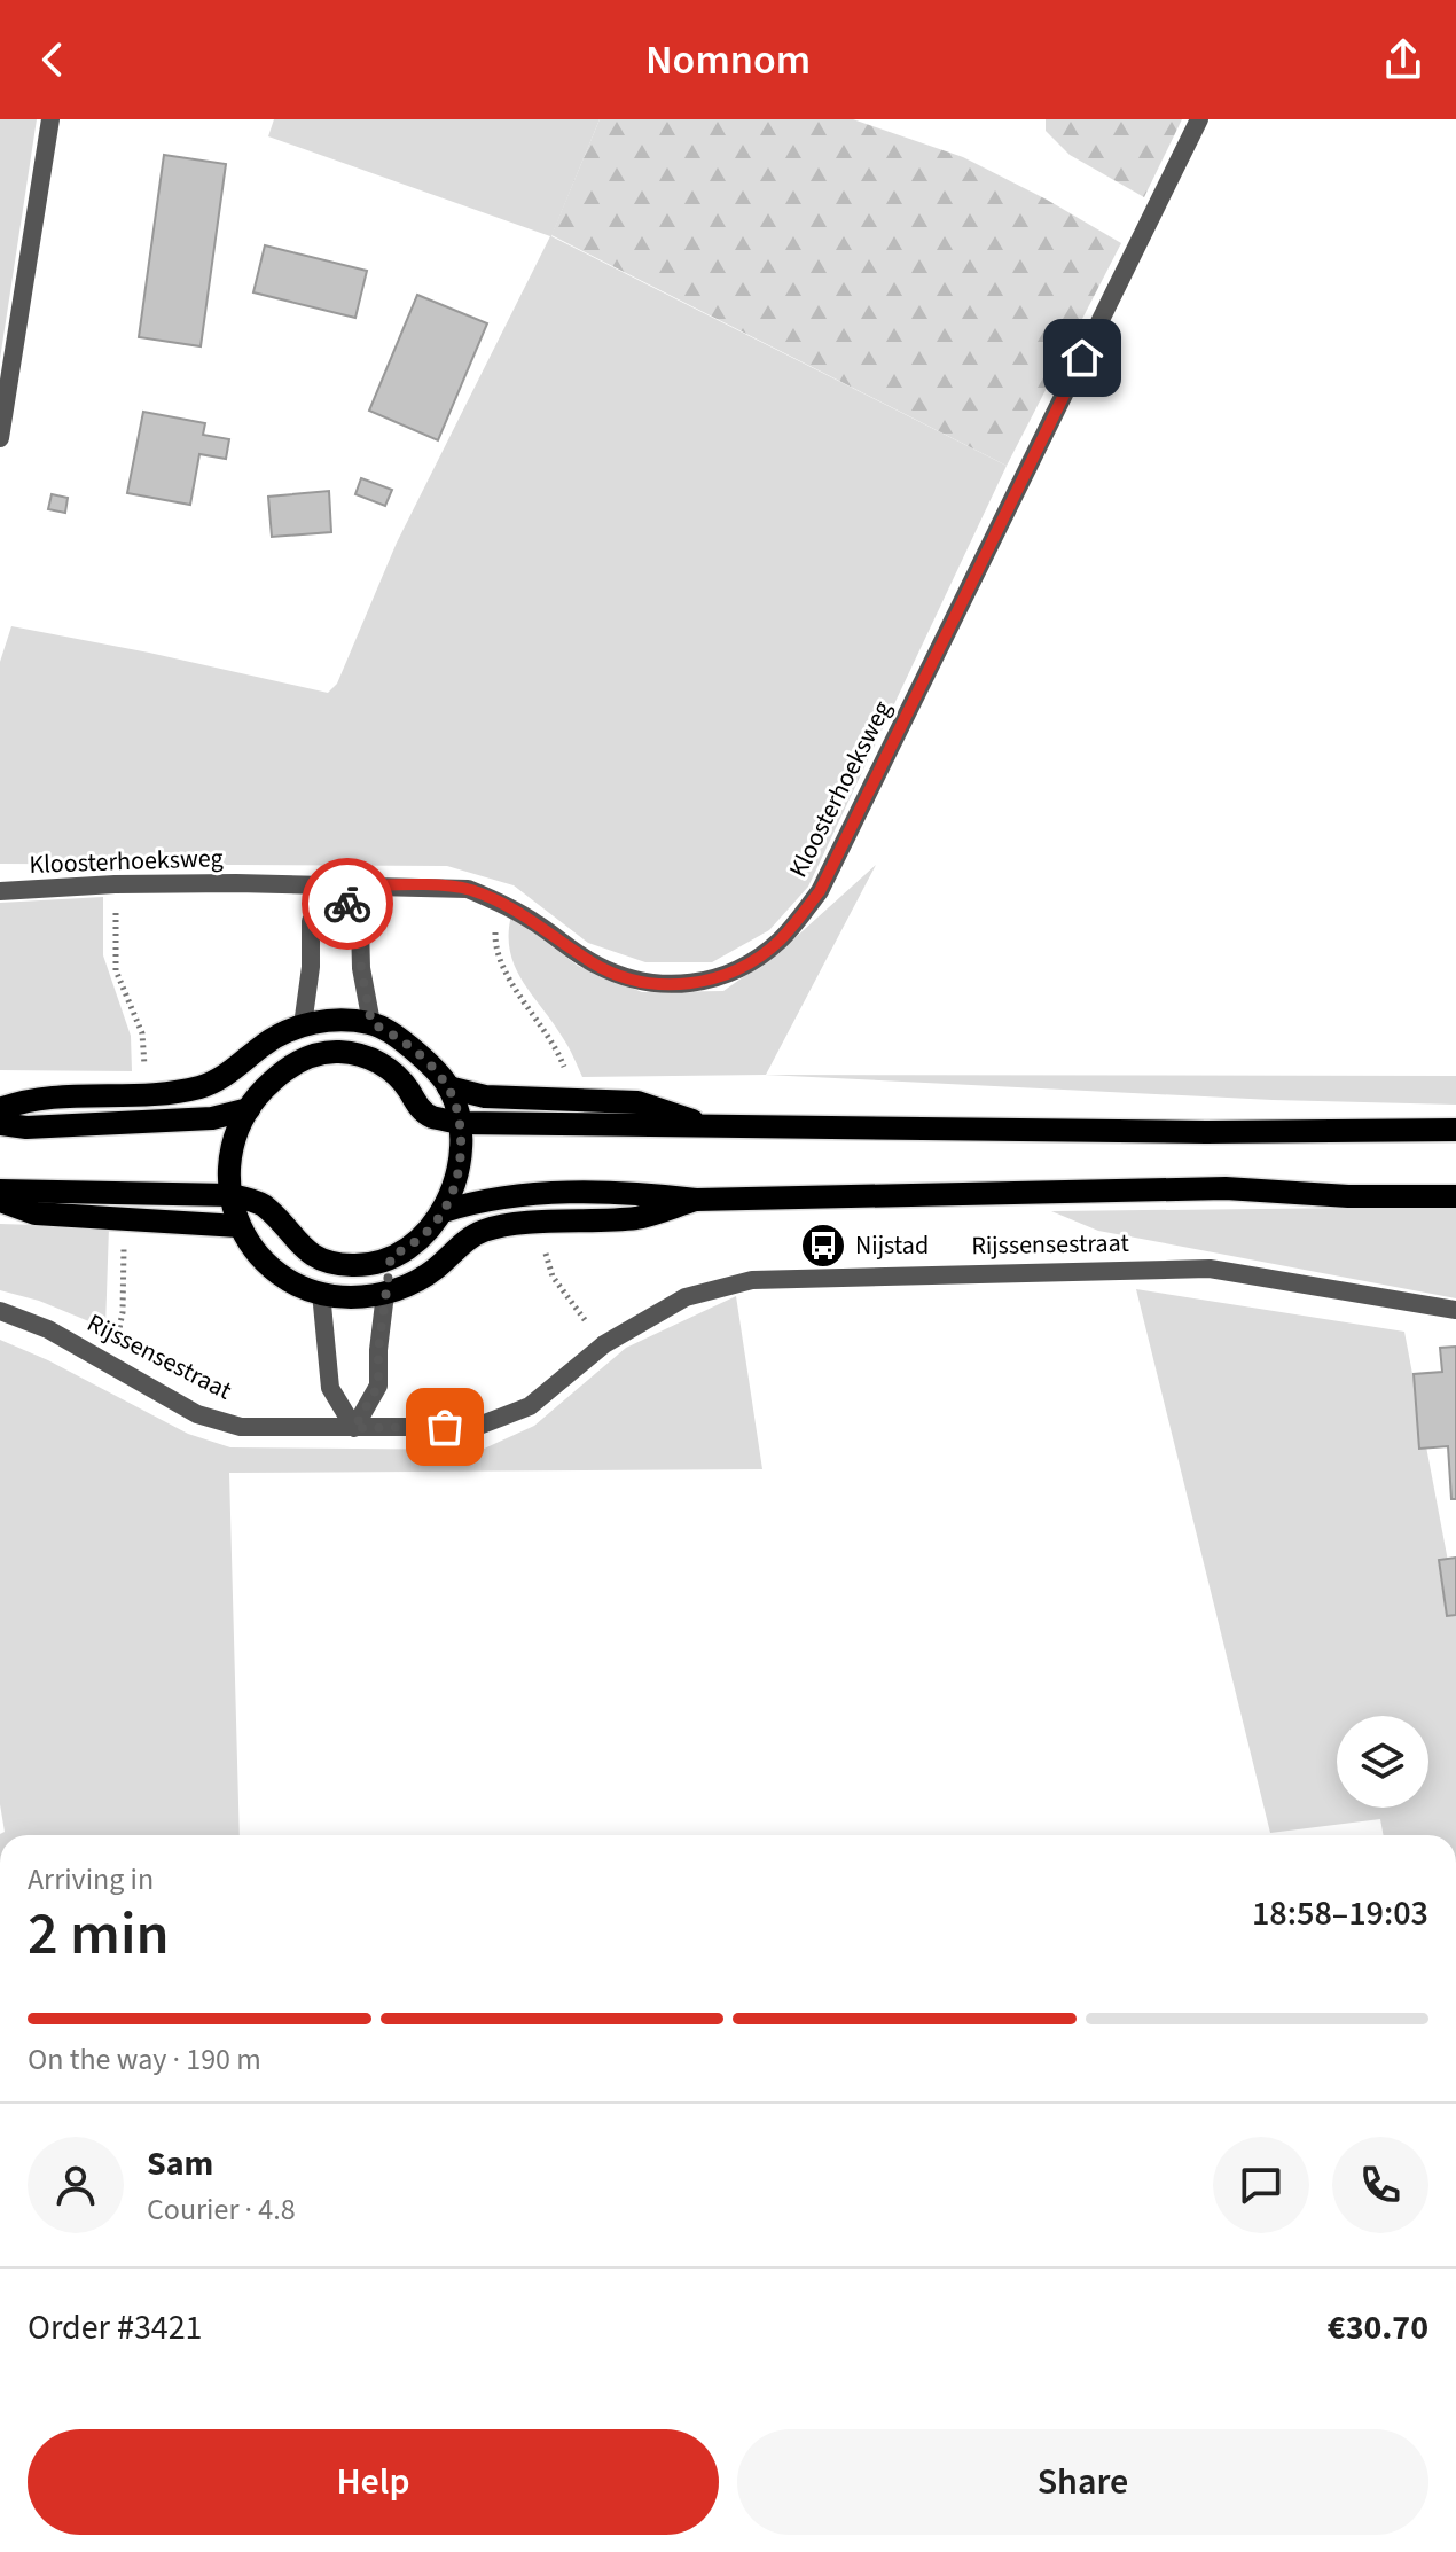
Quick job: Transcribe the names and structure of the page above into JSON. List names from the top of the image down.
{
  "streets": {
    "main road": ["Rijssensestraat"],
    "street": ["Kloosterhoeksweg"]
  },
  "places": {
    "bus stop": ["Nijstad"]
  },
  "page": {
    "header": "Nomnom",
    "heading": ["2 min", "Arriving in", "18:58–19:03"],
    "panel": [
      "Sam",
      "Courier · 4.8",
      "Order #3421",
      "€30.70"
    ],
    "bar": "On the way · 190 m",
    "buttons": ["Help", "Share"]
  }
}
